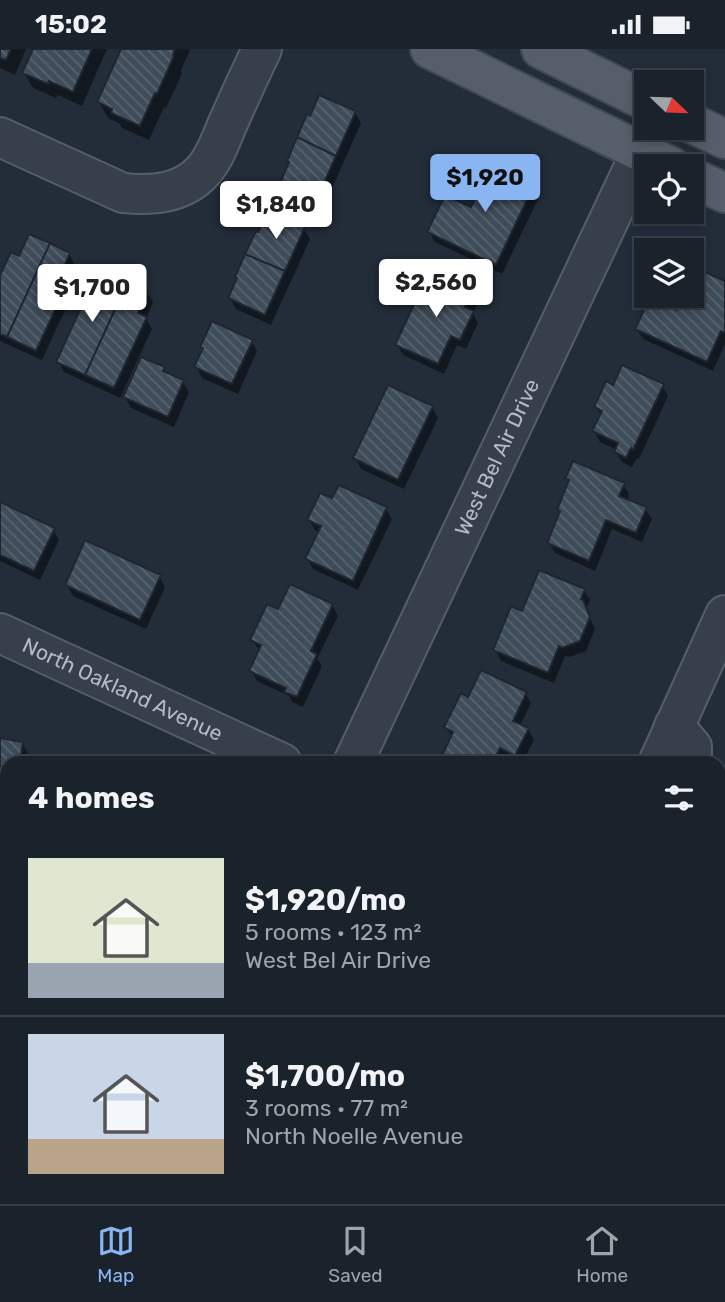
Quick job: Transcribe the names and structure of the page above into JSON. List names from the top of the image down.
{
  "streets": {
    "street": ["West Bel Air Drive", "North Oakland Avenue"]
  },
  "north": "bottom right",
  "page": {
    "status": "15:02",
    "price": [
      "$1,920",
      "$1,840",
      "$2,560",
      "$1,700"
    ],
    "heading": "4 homes",
    "list": [
      {
        "name": "$1,920/mo",
        "note": "5 rooms · 123 m² · West Bel Air Drive"
      },
      {
        "name": "$1,700/mo",
        "note": "3 rooms · 77 m² · North Noelle Avenue"
      }
    ],
    "tabs": ["Map", "Saved", "Home"]
  }
}
